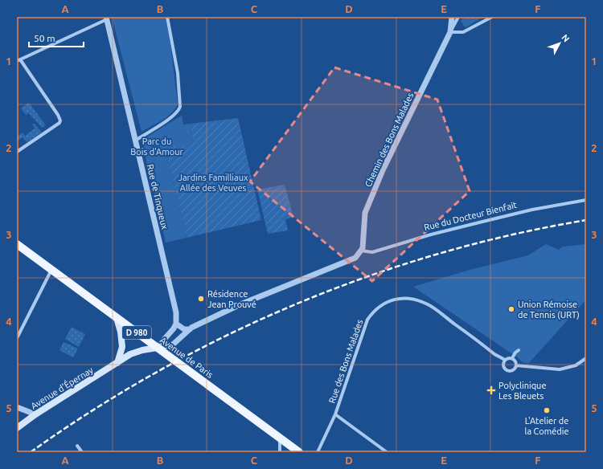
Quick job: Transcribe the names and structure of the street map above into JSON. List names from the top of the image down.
{
  "streets": {
    "main road": ["D 980", "Avenue de Paris", "Avenue d'Épernay"],
    "street": [
      "Chemin des Bons Malades",
      "Rue de Tinqueux",
      "Rue du Docteur Bienfait",
      "Rue des Bons Malades"
    ]
  },
  "crossings": [
    ["Chemin des Bons Malades", "Rue du Docteur Bienfait"],
    ["Avenue de Paris", "Avenue d'Épernay"]
  ],
  "parks": ["Parc du Bois d'Amour", "Jardins Familliaux Allée des Veuves"],
  "places": {
    "other": ["Résidence Jean Prouvé", "Union Rémoise de Tennis (URT)", "L'Atelier de la Comédie"],
    "health": ["Polyclinique Les Bleuets"]
  },
  "scale_bar": "50 m",
  "north": "top right",
  "grid": {
    "columns": [
      "A",
      "B",
      "C",
      "D",
      "E",
      "F"
    ],
    "rows": [
      "1",
      "2",
      "3",
      "4",
      "5"
    ]
  }
}
